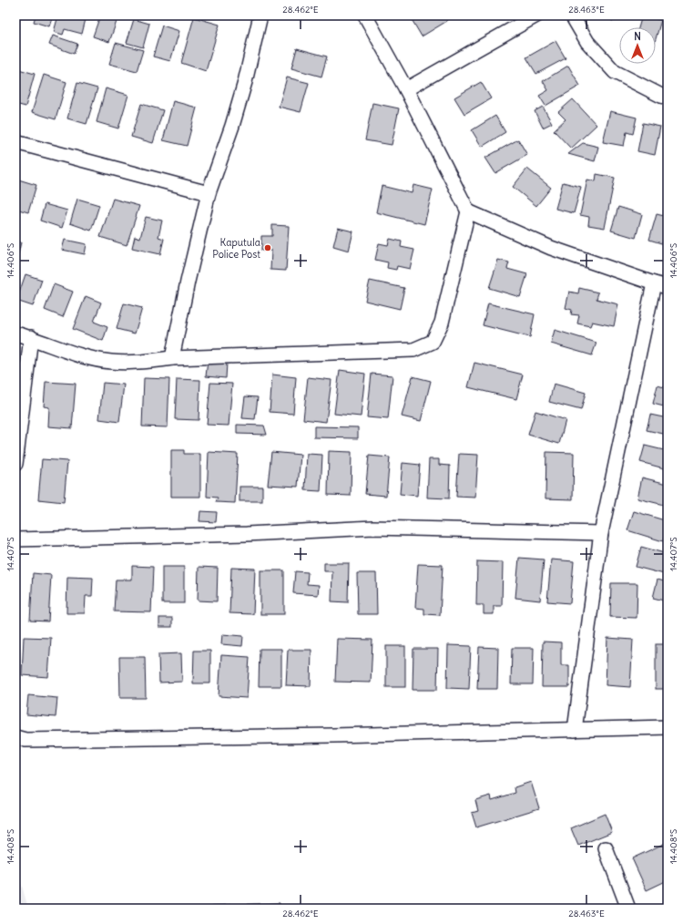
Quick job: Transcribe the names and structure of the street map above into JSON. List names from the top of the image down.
{
  "places": ["Kaputula Police Post"],
  "north": "top",
  "coordinates": [
    "28.462°E",
    "28.463°E",
    "14.406°S",
    "14.407°S",
    "14.408°S"
  ]
}
